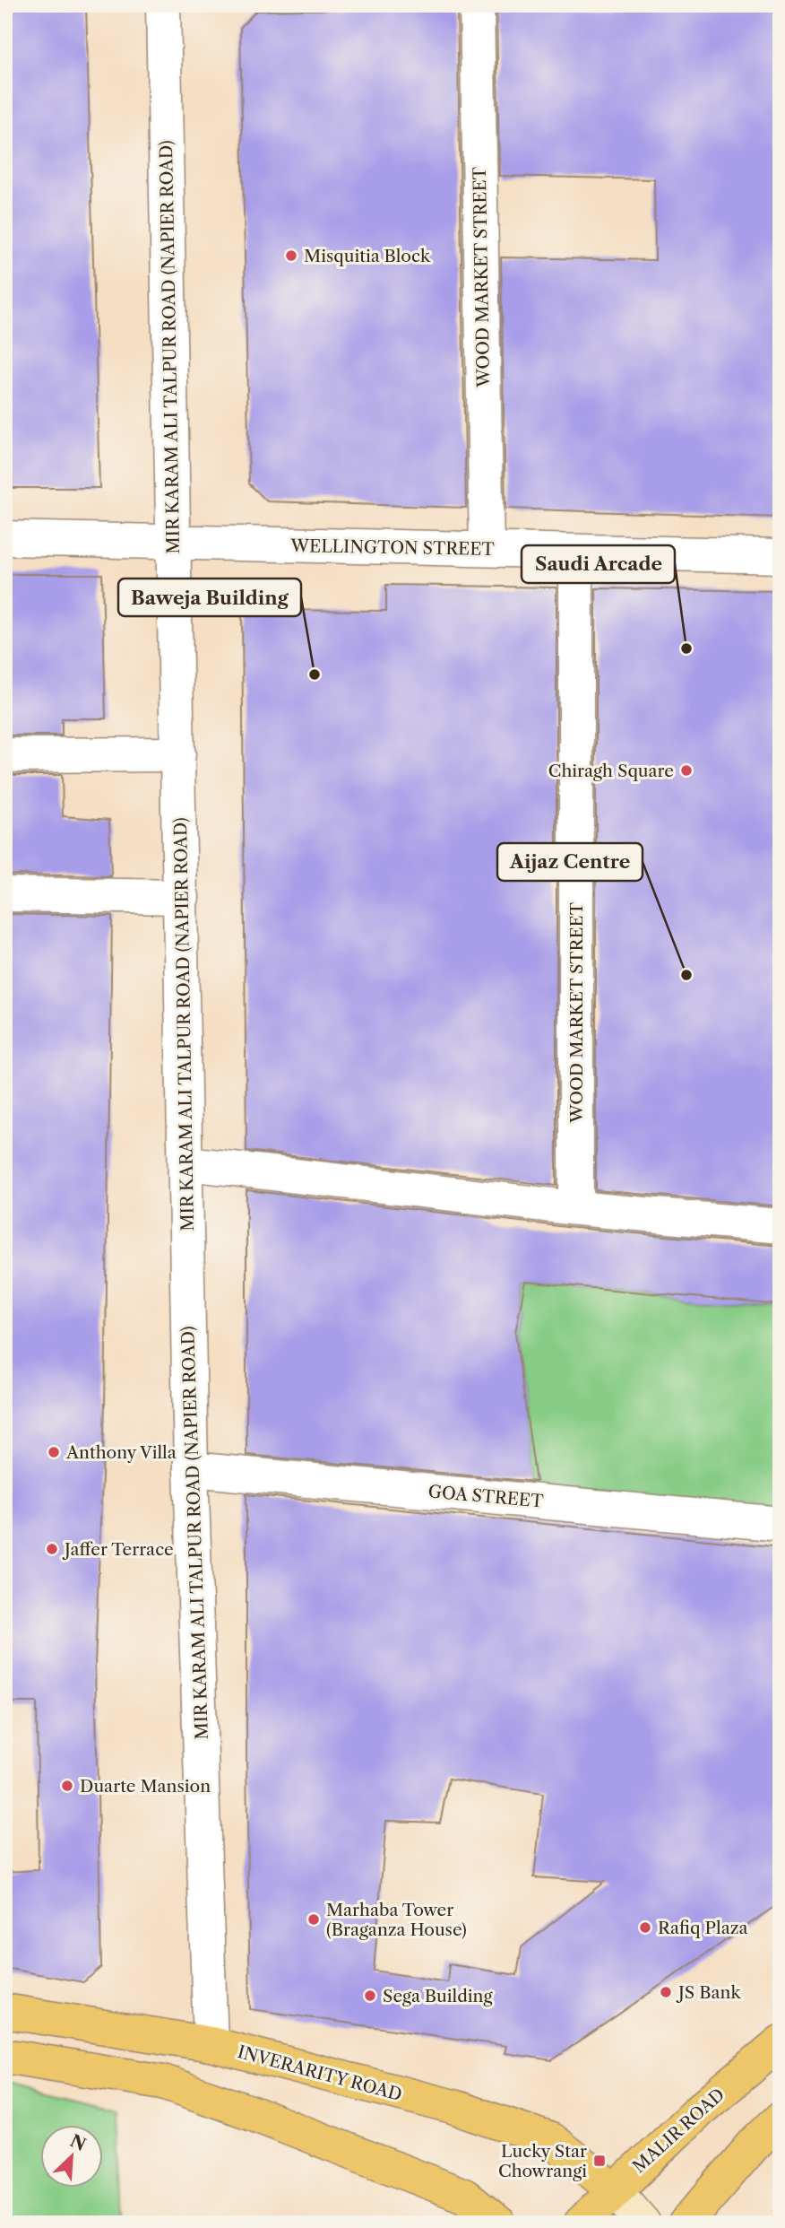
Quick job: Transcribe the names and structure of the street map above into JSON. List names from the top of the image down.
{
  "streets": {
    "main road": ["INVERARITY ROAD", "MALIR ROAD"],
    "street": [
      "WOOD MARKET STREET",
      "MIR KARAM ALI TALPUR ROAD (NAPIER ROAD)",
      "WELLINGTON STREET",
      "GOA STREET"
    ]
  },
  "crossings": [
    ["WOOD MARKET STREET", "WELLINGTON STREET"],
    ["MIR KARAM ALI TALPUR ROAD (NAPIER ROAD)", "WELLINGTON STREET"],
    ["MIR KARAM ALI TALPUR ROAD (NAPIER ROAD)", "GOA STREET"],
    ["MIR KARAM ALI TALPUR ROAD (NAPIER ROAD)", "INVERARITY ROAD"],
    ["INVERARITY ROAD", "MALIR ROAD"]
  ],
  "places": {
    "other": [
      "Misquitia Block",
      "Saudi Arcade",
      "Baweja Building",
      "Chiragh Square",
      "Aijaz Centre",
      "Anthony Villa",
      "Jaffer Terrace",
      "Duarte Mansion",
      "Marhaba Tower (Braganza House)",
      "Rafiq Plaza",
      "JS Bank",
      "Sega Building"
    ],
    "transit": ["Lucky Star Chowrangi"]
  },
  "north": "top right"
}
